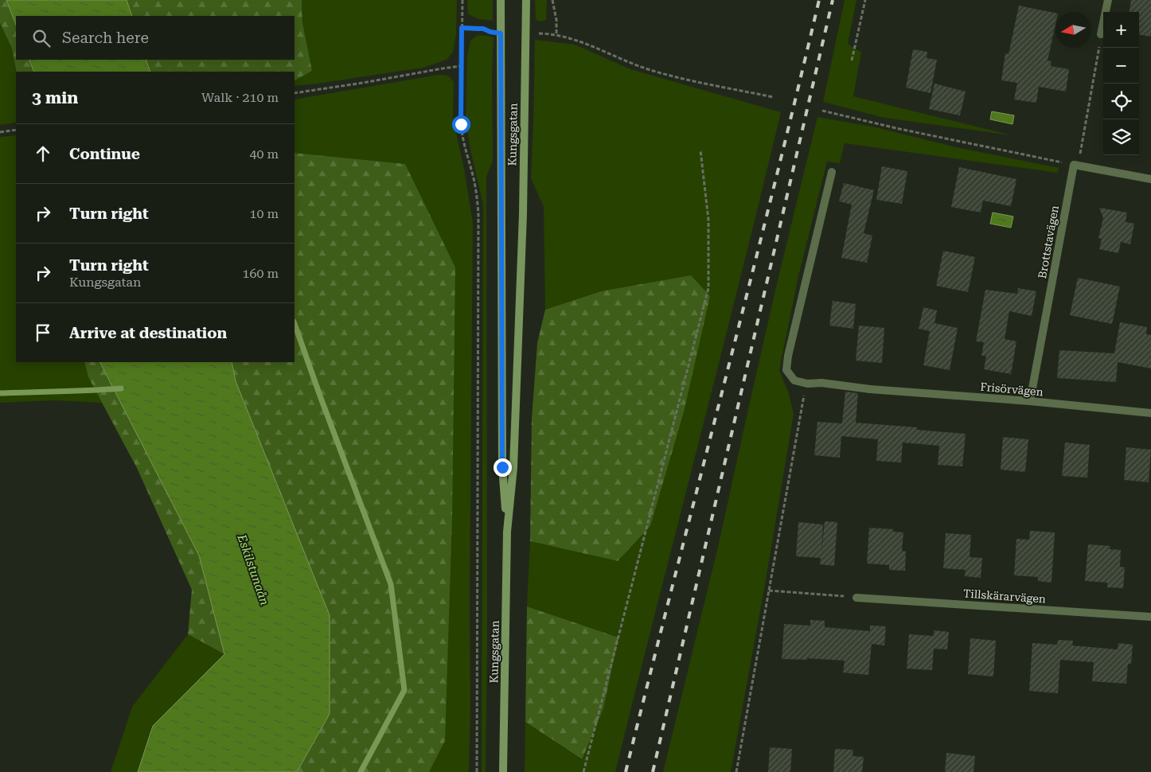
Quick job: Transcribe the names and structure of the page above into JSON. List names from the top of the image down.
{
  "streets": {
    "main road": ["Kungsgatan"],
    "street": ["Brottstavägen", "Frisörvägen", "Tillskärarvägen"]
  },
  "crossings": [
    ["Brottstavägen", "Frisörvägen"]
  ],
  "water": ["Eskilstunaån"],
  "north": "left",
  "page": {
    "map_buttons": ["+", "−"],
    "search": "Search here",
    "heading": ["3 min", "Walk · 210 m"],
    "list": [
      ["Continue", "40 m"],
      ["Turn right", "10 m"],
      ["Turn right", "Kungsgatan", "160 m"],
      "Arrive at destination"
    ]
  }
}
